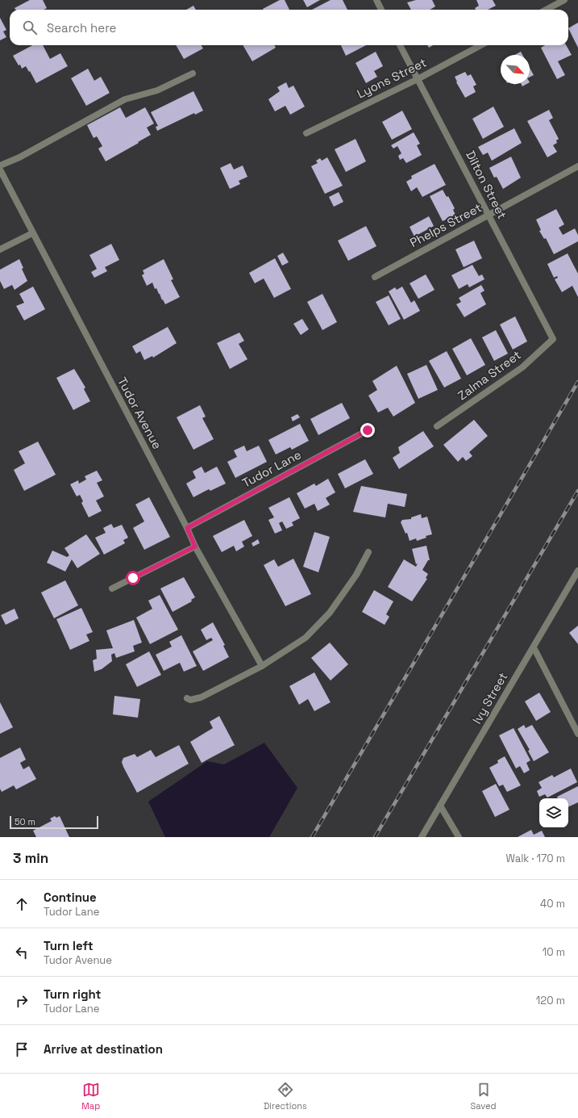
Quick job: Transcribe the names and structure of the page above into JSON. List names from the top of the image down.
{
  "streets": {
    "street": [
      "Lyons Street",
      "Dilton Street",
      "Phelps Street",
      "Zalma Street",
      "Tudor Avenue",
      "Tudor Lane",
      "Ivy Street"
    ]
  },
  "crossings": [
    ["Lyons Street", "Dilton Street"],
    ["Dilton Street", "Phelps Street"],
    ["Dilton Street", "Zalma Street"],
    ["Tudor Avenue", "Tudor Lane"]
  ],
  "scale_bar": "50 m",
  "north": "bottom right",
  "page": {
    "search": "Search here",
    "scale": "50 m",
    "heading": ["3 min", "Walk · 170 m"],
    "list": [
      ["Continue", "Tudor Lane", "40 m"],
      ["Turn left", "Tudor Avenue", "10 m"],
      ["Turn right", "Tudor Lane", "120 m"],
      "Arrive at destination"
    ],
    "nav": ["Map", "Directions", "Saved"]
  }
}
